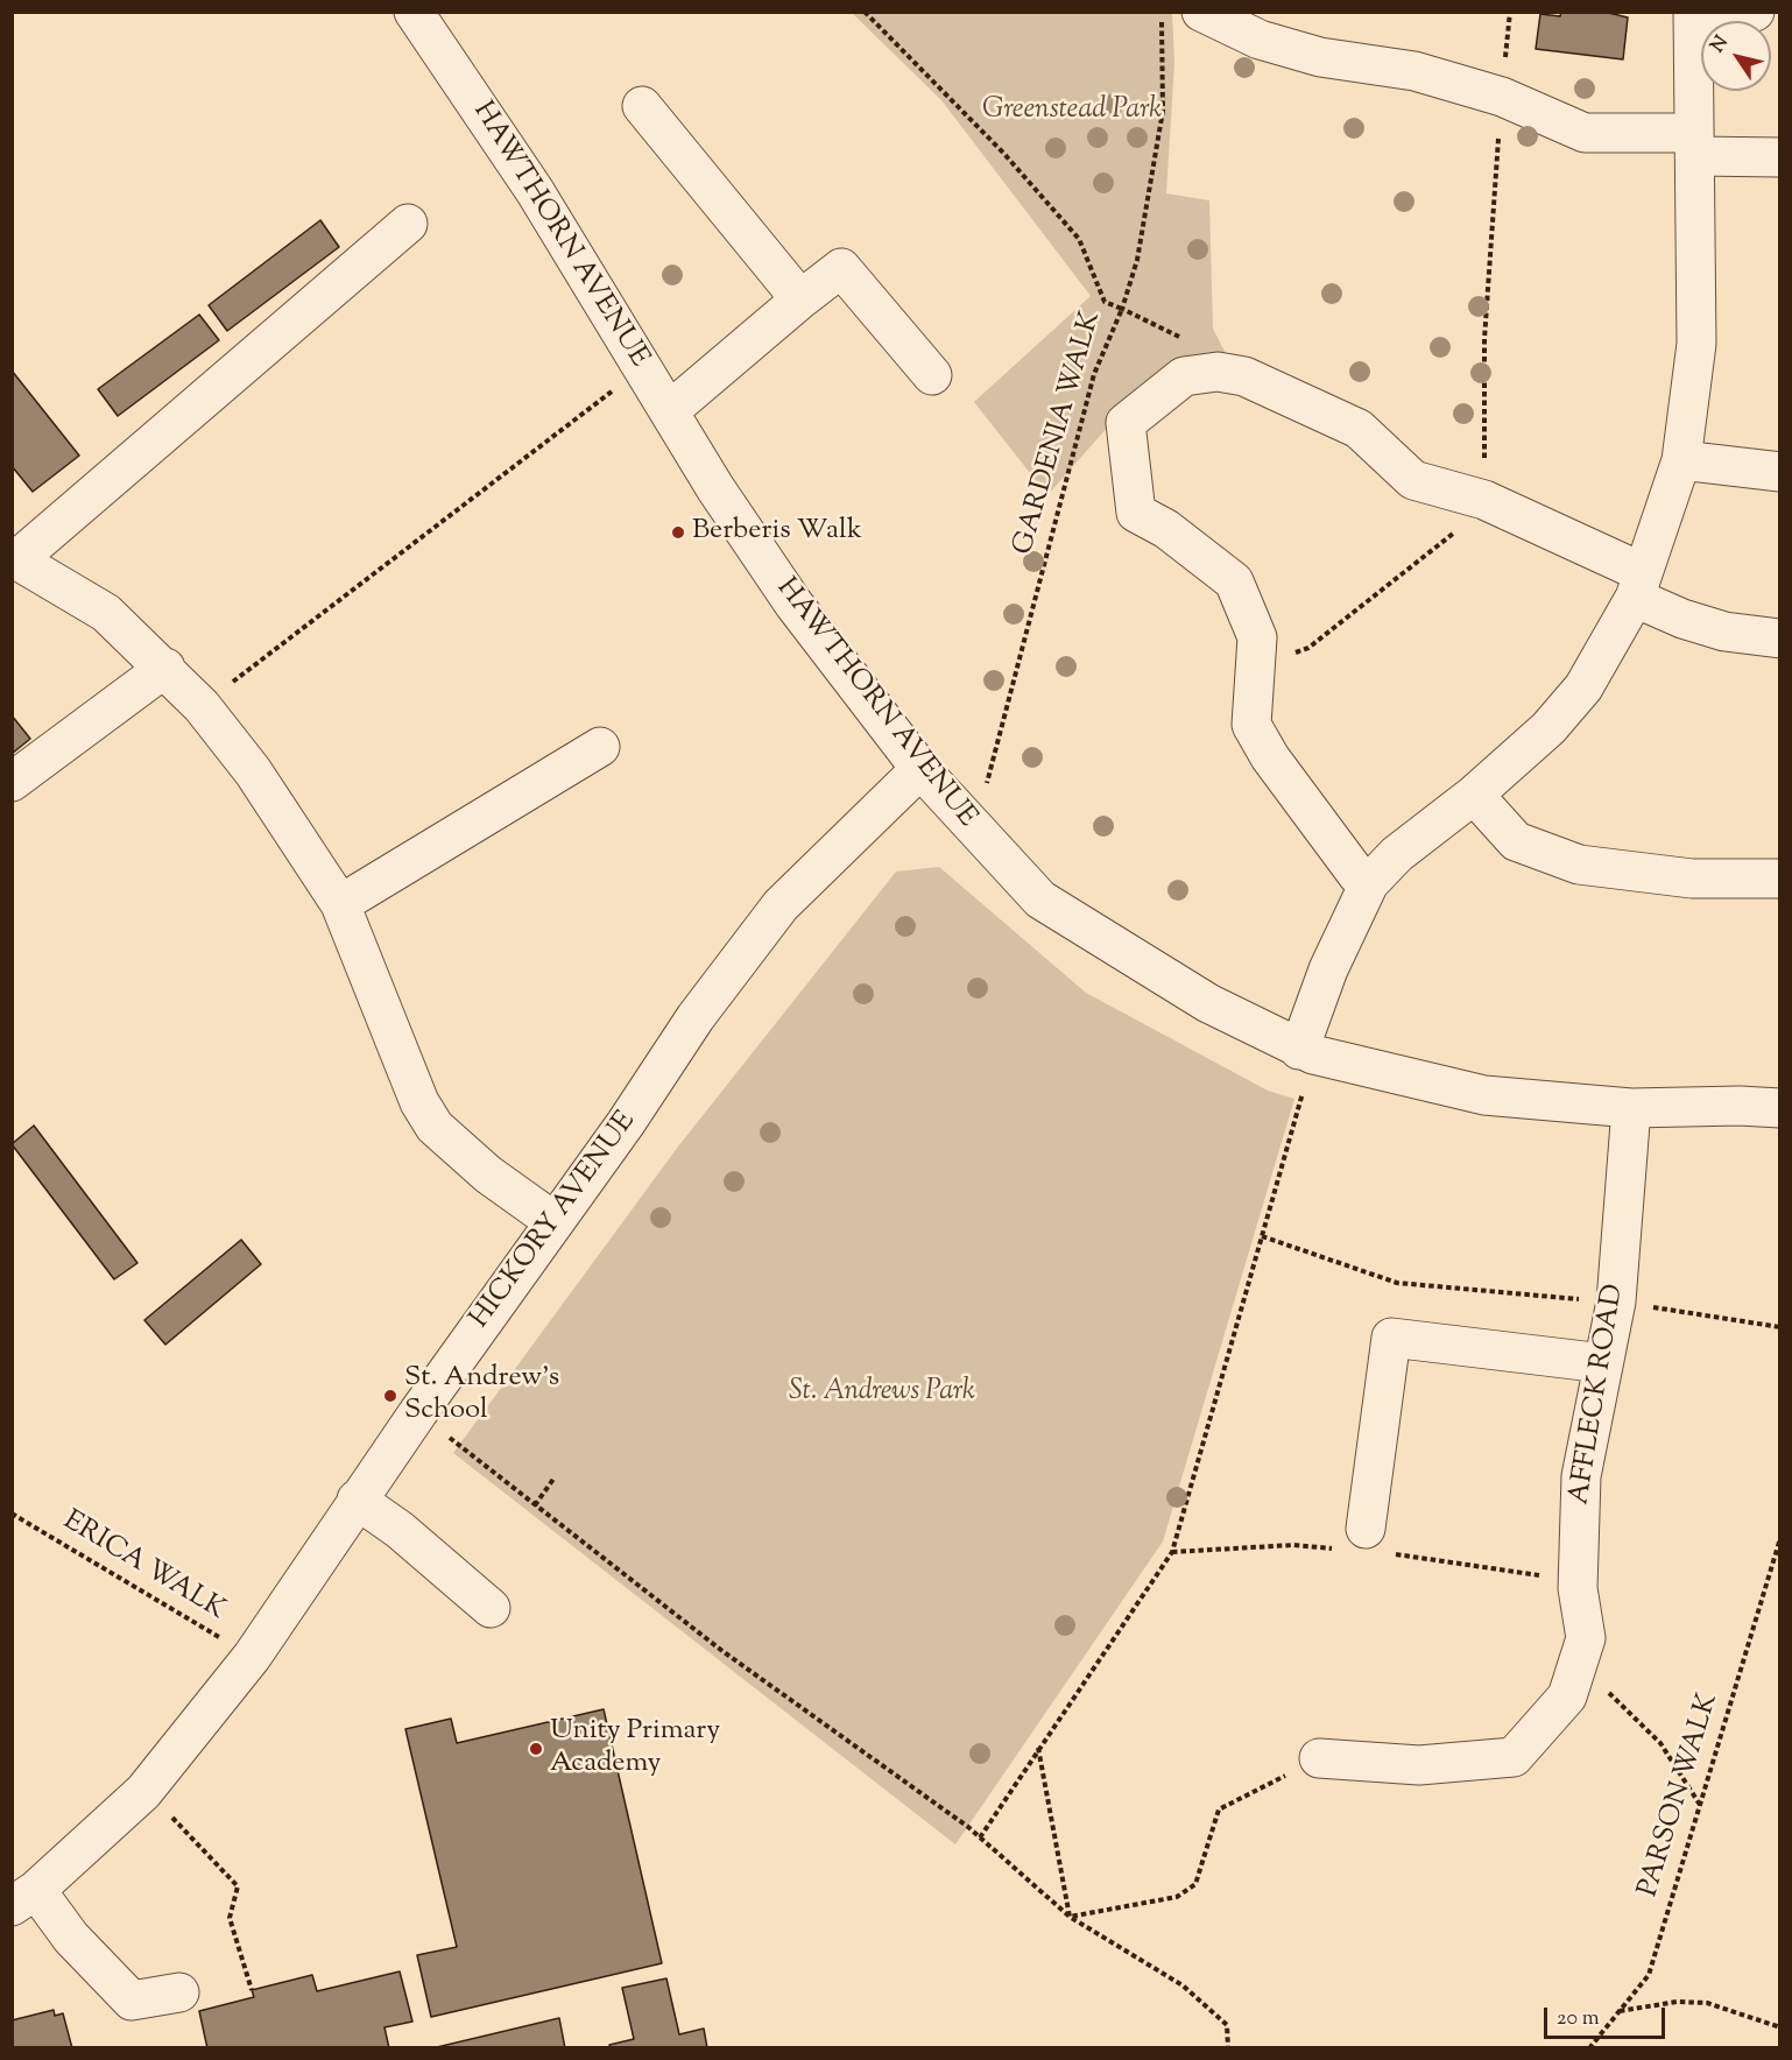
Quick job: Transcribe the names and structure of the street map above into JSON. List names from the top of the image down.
{
  "streets": {
    "street": ["HAWTHORN AVENUE", "HICKORY AVENUE", "AFFLECK ROAD"],
    "path": ["GARDENIA WALK", "ERICA WALK", "PARSON WALK"]
  },
  "crossings": [
    ["HAWTHORN AVENUE", "GARDENIA WALK"],
    ["HAWTHORN AVENUE", "HICKORY AVENUE"],
    ["HAWTHORN AVENUE", "AFFLECK ROAD"],
    ["HICKORY AVENUE", "ERICA WALK"]
  ],
  "parks": ["Greenstead Park", "St. Andrews Park"],
  "places": ["Berberis Walk", "St. Andrew's School", "Unity Primary Academy"],
  "scale_bar": "20 m",
  "north": "top left"
}
